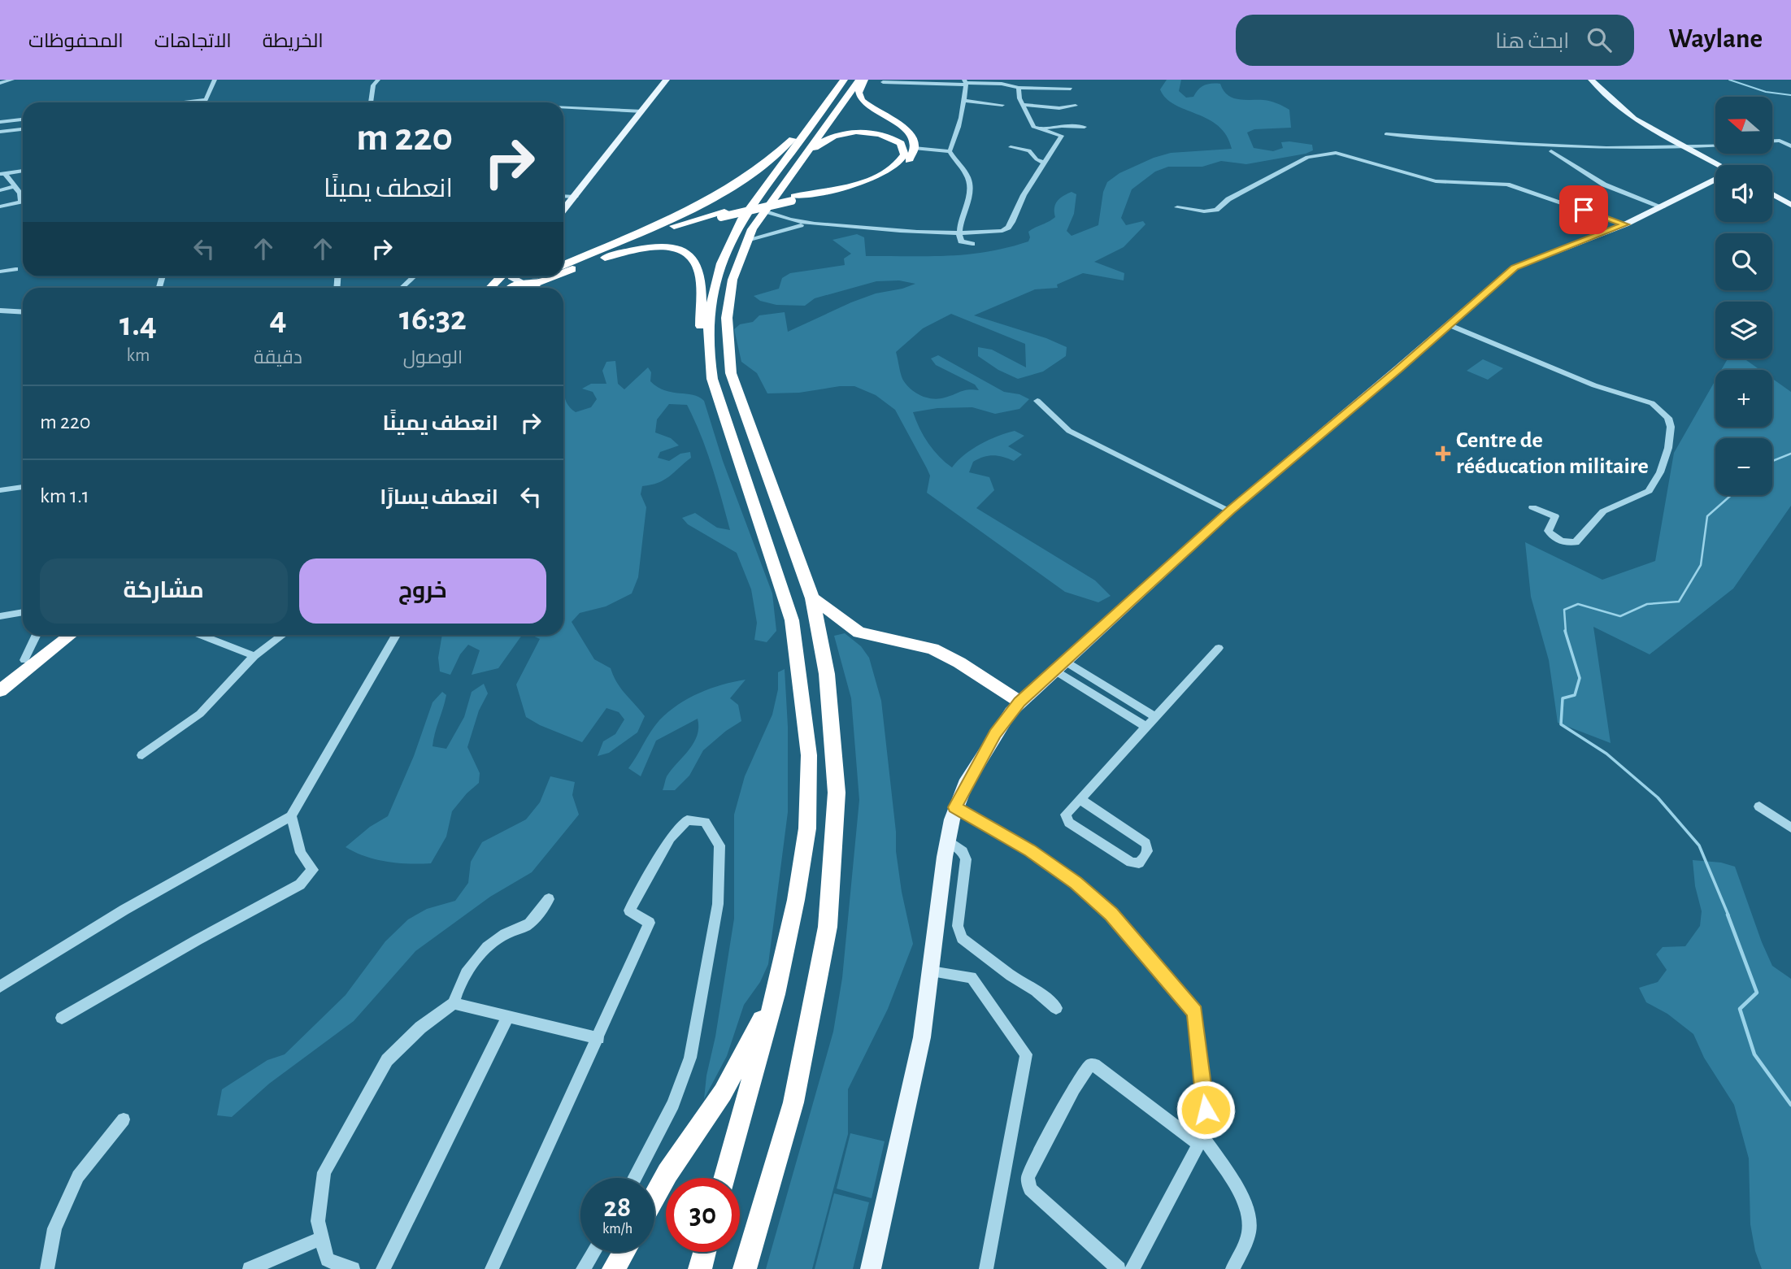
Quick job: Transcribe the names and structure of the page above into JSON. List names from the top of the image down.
{
  "places": {
    "health": ["Centre de rééducation militaire"]
  },
  "north": "left",
  "page": {
    "header": "Waylane",
    "search": "ابحث هنا",
    "nav": ["الخريطة", "الاتجاهات", "المحفوظات"],
    "map_buttons": ["+", "−"],
    "turn": ["220 m", "انعطف يمينًا"],
    "eta": [
      "16:32",
      "الوصول",
      "4",
      "دقيقة",
      "1.4",
      "km"
    ],
    "list": [
      {
        "name": "انعطف يمينًا",
        "value": "220 m"
      },
      {
        "name": "انعطف يسارًا",
        "value": "1.1 km"
      }
    ],
    "buttons": ["خروج", "مشاركة"],
    "speed": "28 km/h",
    "limit": "30"
  }
}
